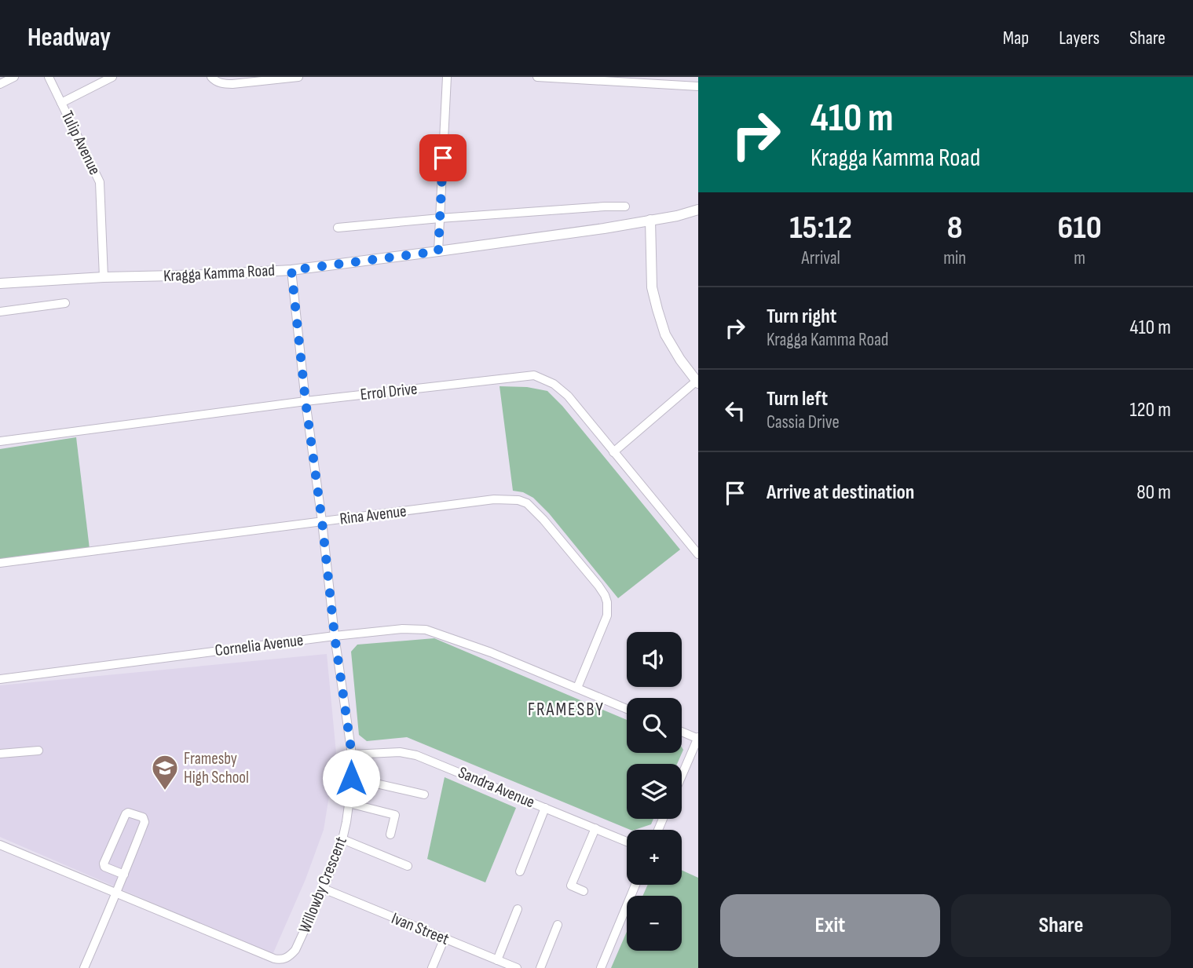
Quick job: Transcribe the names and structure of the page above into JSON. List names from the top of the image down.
{
  "streets": {
    "main road": ["Kragga Kamma Road"],
    "street": [
      "Tulip Avenue",
      "Errol Drive",
      "Rina Avenue",
      "Cornelia Avenue",
      "Sandra Avenue",
      "Willowby Crescent",
      "Ivan Street"
    ]
  },
  "crossings": [
    ["Tulip Avenue", "Kragga Kamma Road"],
    ["Kragga Kamma Road", "Willowby Crescent"],
    ["Errol Drive", "Willowby Crescent"],
    ["Rina Avenue", "Cornelia Avenue"],
    ["Rina Avenue", "Willowby Crescent"],
    ["Cornelia Avenue", "Willowby Crescent"],
    ["Sandra Avenue", "Willowby Crescent"],
    ["Willowby Crescent", "Ivan Street"]
  ],
  "districts": ["FRAMESBY"],
  "places": {
    "school or university": ["Framesby High School"]
  },
  "page": {
    "header": "Headway",
    "nav": ["Map", "Layers", "Share"],
    "turn": ["410 m", "Kragga Kamma Road"],
    "eta": [
      "15:12",
      "Arrival",
      "8",
      "min",
      "610",
      "m"
    ],
    "list": [
      {
        "name": "Turn right",
        "note": "Kragga Kamma Road",
        "value": "410 m"
      },
      {
        "name": "Turn left",
        "note": "Cassia Drive",
        "value": "120 m"
      },
      {
        "name": "Arrive at destination",
        "value": "80 m"
      }
    ],
    "map_buttons": ["+", "−"],
    "buttons": ["Exit", "Share"]
  }
}
